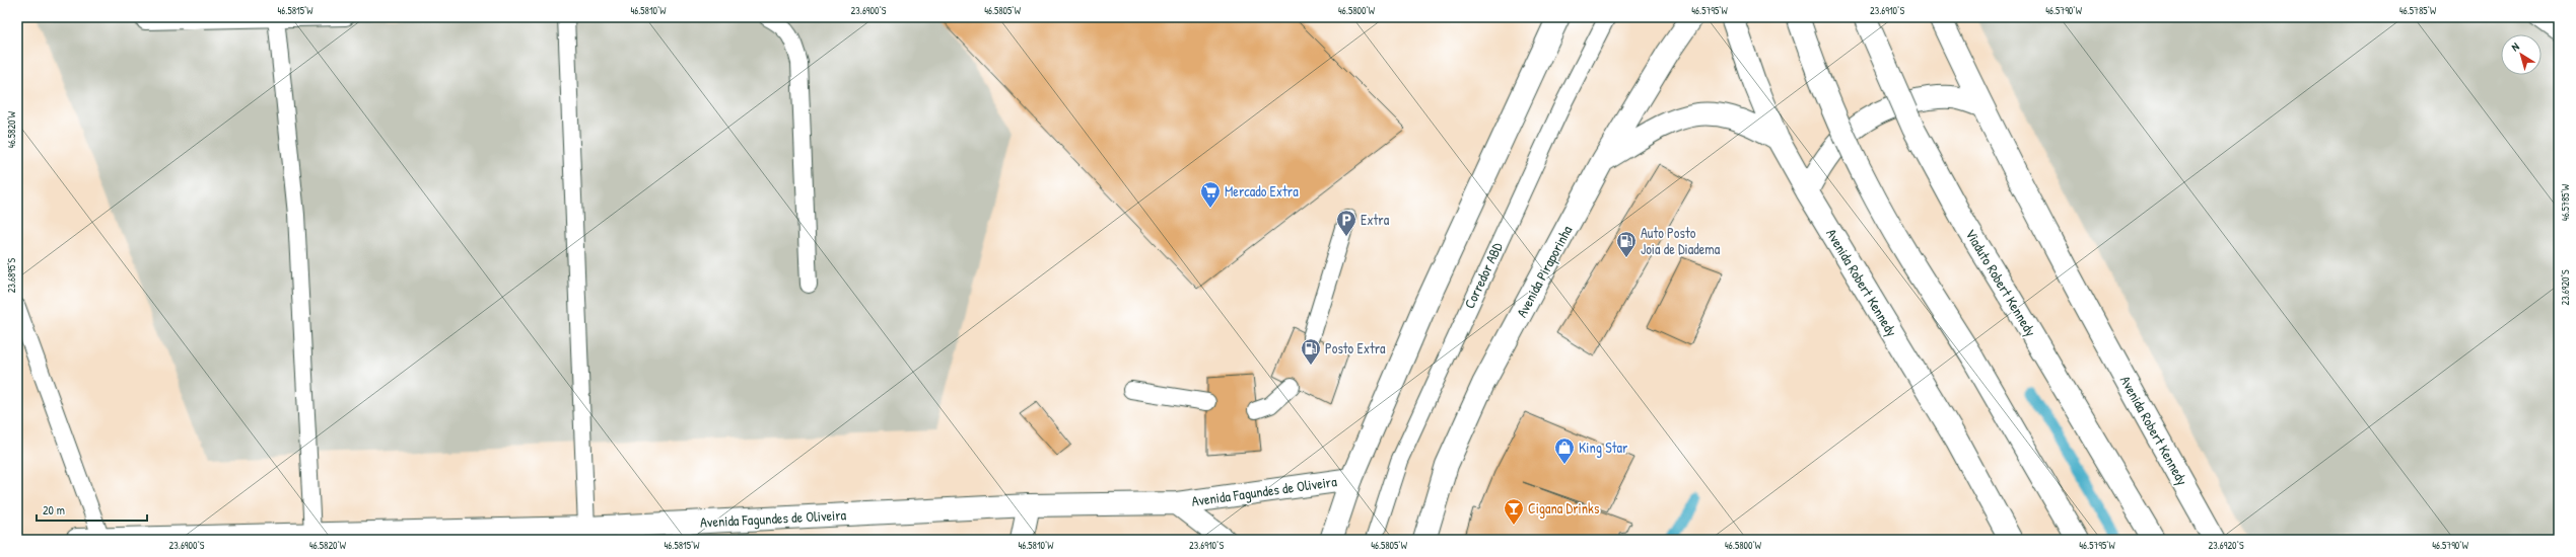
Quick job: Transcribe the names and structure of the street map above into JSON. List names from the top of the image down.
{
  "streets": {
    "main road": [
      "Avenida Piraporinha",
      "Avenida Robert Kennedy",
      "Viaduto Robert Kennedy",
      "Avenida Fagundes de Oliveira"
    ],
    "lane": ["Corredor ABD"]
  },
  "places": {
    "supermarket": ["Mercado Extra"],
    "parking": ["Extra"],
    "fuel station": ["Auto Posto Joia de Diadema", "Posto Extra"],
    "shop": ["King Star"],
    "bar": ["Cigana Drinks"]
  },
  "scale_bar": "20 m",
  "north": "top left",
  "coordinates": [
    "46.5815°W",
    "46.5810°W",
    "23.6900°S",
    "46.5805°W",
    "46.5800°W",
    "46.5795°W",
    "23.6910°S",
    "46.5790°W",
    "46.5785°W",
    "46.5820°W",
    "23.6895°S",
    "23.6920°S"
  ]
}
